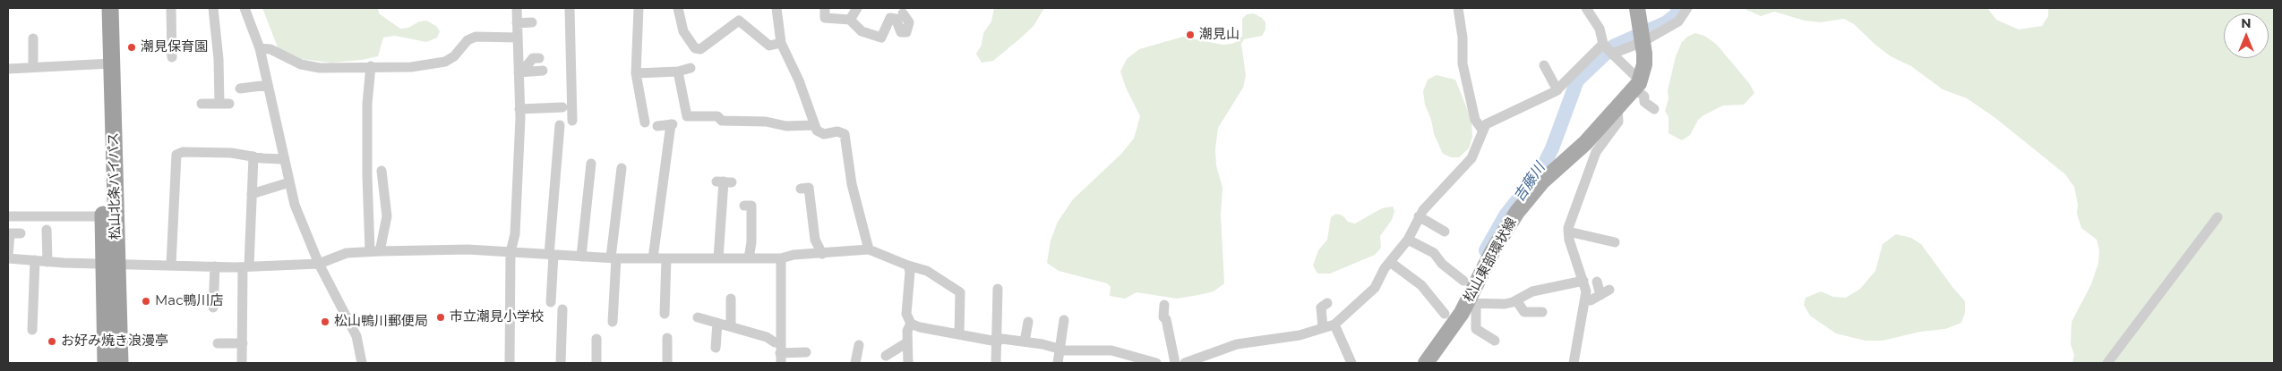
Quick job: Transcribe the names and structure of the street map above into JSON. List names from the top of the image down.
{
  "streets": {
    "highway": ["松山北条バイパス"],
    "main road": ["松山東部環状線"]
  },
  "water": ["吉藤川"],
  "places": [
    "潮見山",
    "潮見保育園",
    "Mac鴨川店",
    "市立潮見小学校",
    "松山鴨川郵便局",
    "お好み焼き浪漫亭"
  ],
  "north": "top"
}
